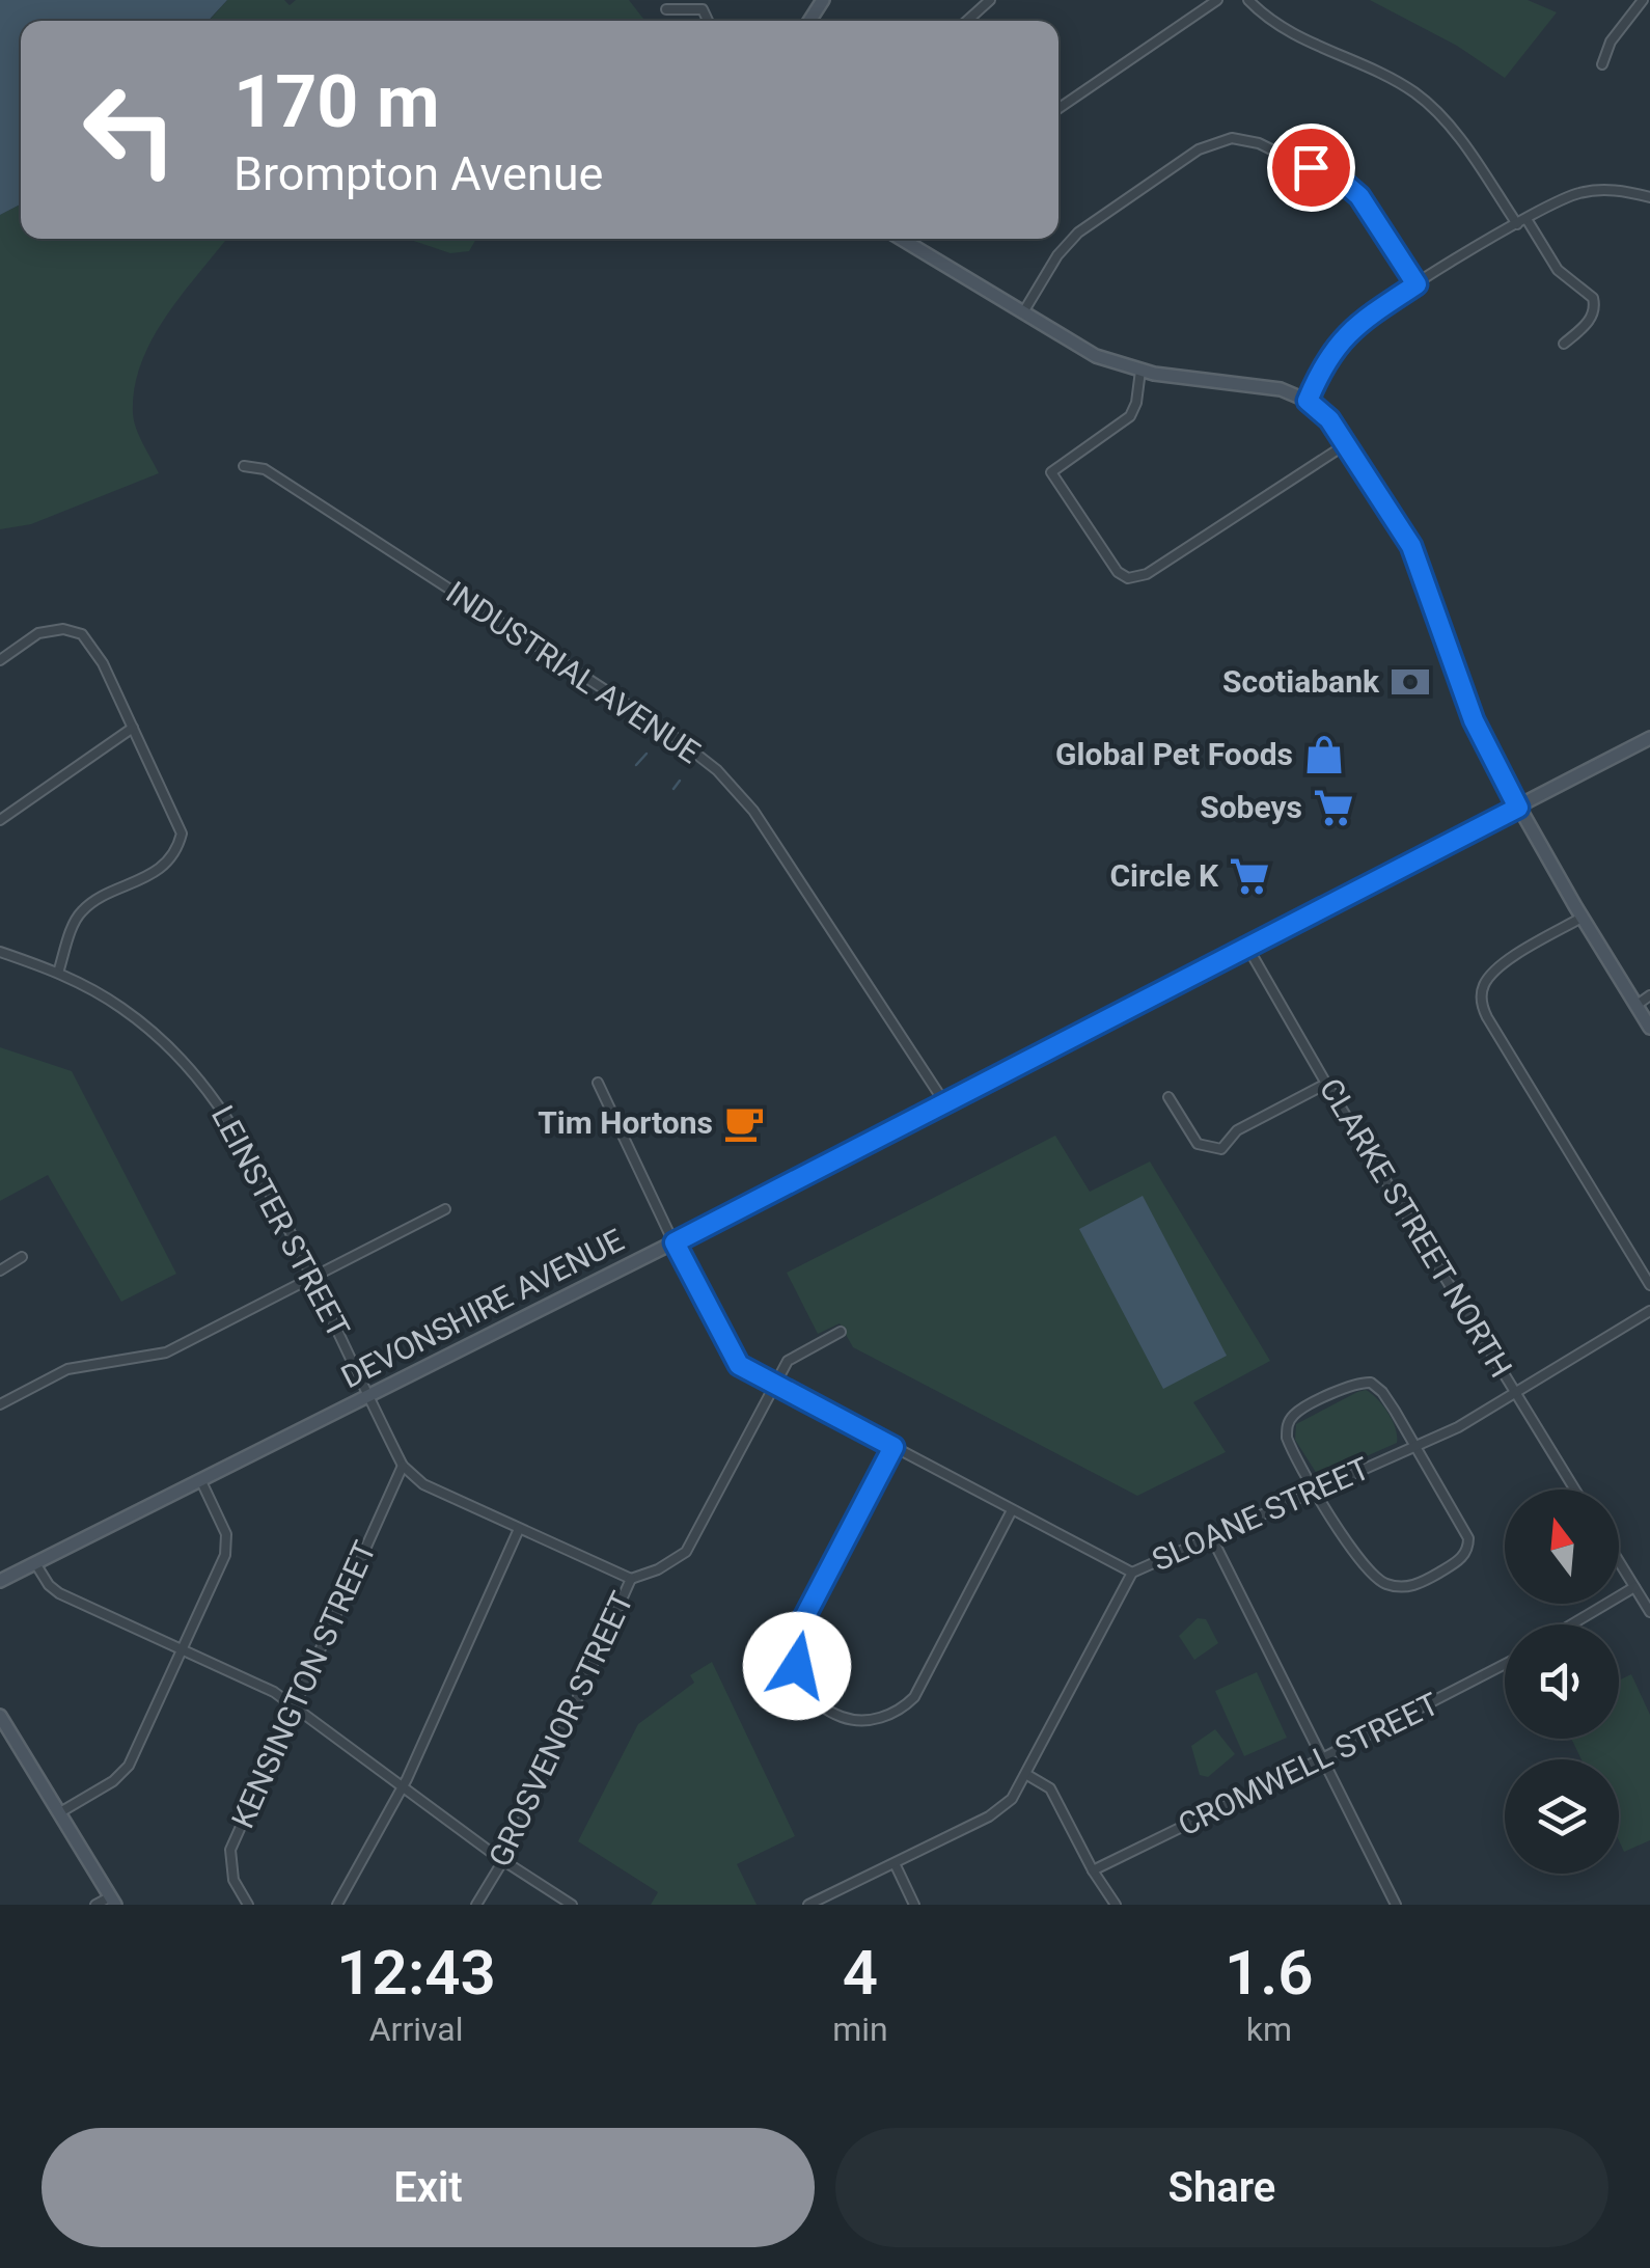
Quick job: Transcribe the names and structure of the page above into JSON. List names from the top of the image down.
{
  "streets": {
    "main road": ["DEVONSHIRE AVENUE"],
    "street": [
      "INDUSTRIAL AVENUE",
      "LEINSTER STREET",
      "CLARKE STREET NORTH",
      "SLOANE STREET",
      "KENSINGTON STREET",
      "GROSVENOR STREET",
      "CROMWELL STREET"
    ]
  },
  "crossings": [
    ["INDUSTRIAL AVENUE", "DEVONSHIRE AVENUE"],
    ["LEINSTER STREET", "DEVONSHIRE AVENUE"],
    ["LEINSTER STREET", "KENSINGTON STREET"],
    ["CLARKE STREET NORTH", "DEVONSHIRE AVENUE"],
    ["CLARKE STREET NORTH", "SLOANE STREET"]
  ],
  "places": {
    "bank": ["Scotiabank"],
    "shop": ["Global Pet Foods"],
    "supermarket": ["Sobeys", "Circle K"],
    "cafe": ["Tim Hortons"]
  },
  "north": "top",
  "page": {
    "turn": ["170 m", "Brompton Avenue"],
    "eta": [
      "12:43",
      "Arrival",
      "4",
      "min",
      "1.6",
      "km"
    ],
    "buttons": ["Exit", "Share"]
  }
}
